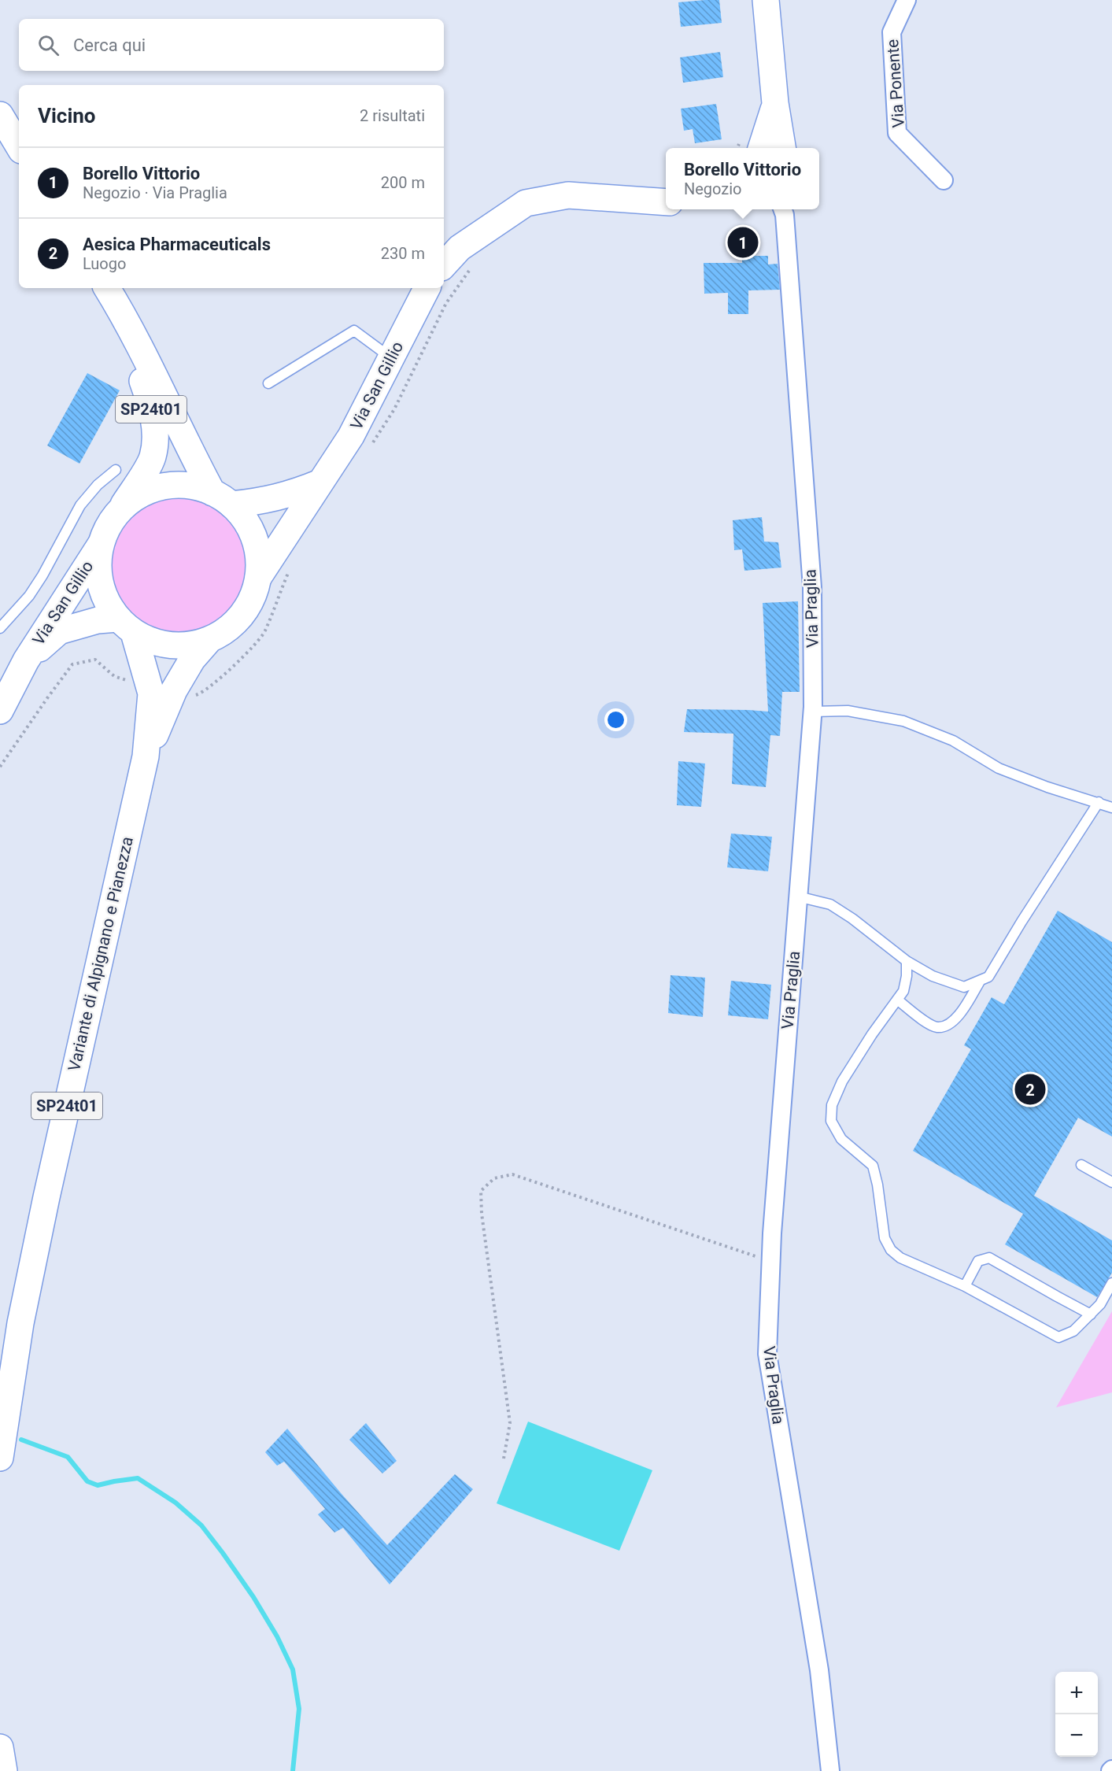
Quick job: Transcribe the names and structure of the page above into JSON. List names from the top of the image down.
{
  "streets": {
    "main road": ["Via San Gillio", "SP24t01", "Variante di Alpignano e Pianezza"],
    "street": ["Via Ponente", "Via Praglia"]
  },
  "crossings": [
    ["Via San Gillio", "Variante di Alpignano e Pianezza"]
  ],
  "page": {
    "search": "Cerca qui",
    "heading": ["Vicino", "2 risultati"],
    "list": [
      {
        "mark": "1",
        "name": "Borello Vittorio",
        "note": "Negozio · Via Praglia",
        "value": "200 m"
      },
      {
        "mark": "2",
        "name": "Aesica Pharmaceuticals",
        "note": "Luogo",
        "value": "230 m"
      }
    ],
    "popup": ["Borello Vittorio", "Negozio"],
    "pins": ["1", "2"],
    "map_buttons": ["+", "−"]
  }
}
